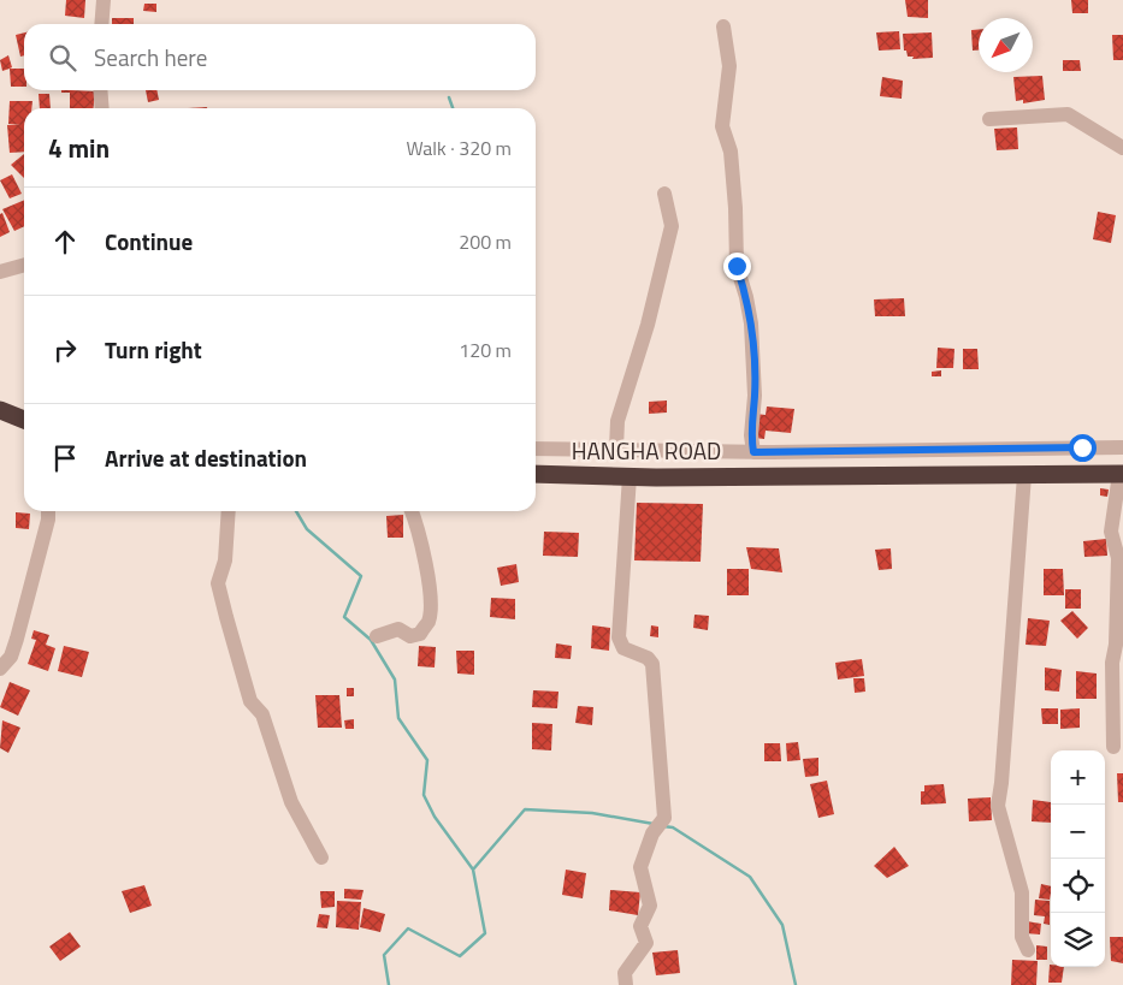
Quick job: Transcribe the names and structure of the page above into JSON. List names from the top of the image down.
{
  "streets": {
    "highway": ["HANGHA ROAD"]
  },
  "north": "bottom left",
  "page": {
    "search": "Search here",
    "heading": ["4 min", "Walk · 320 m"],
    "list": [
      ["Continue", "200 m"],
      ["Turn right", "120 m"],
      "Arrive at destination"
    ],
    "map_buttons": ["+", "−"]
  }
}
